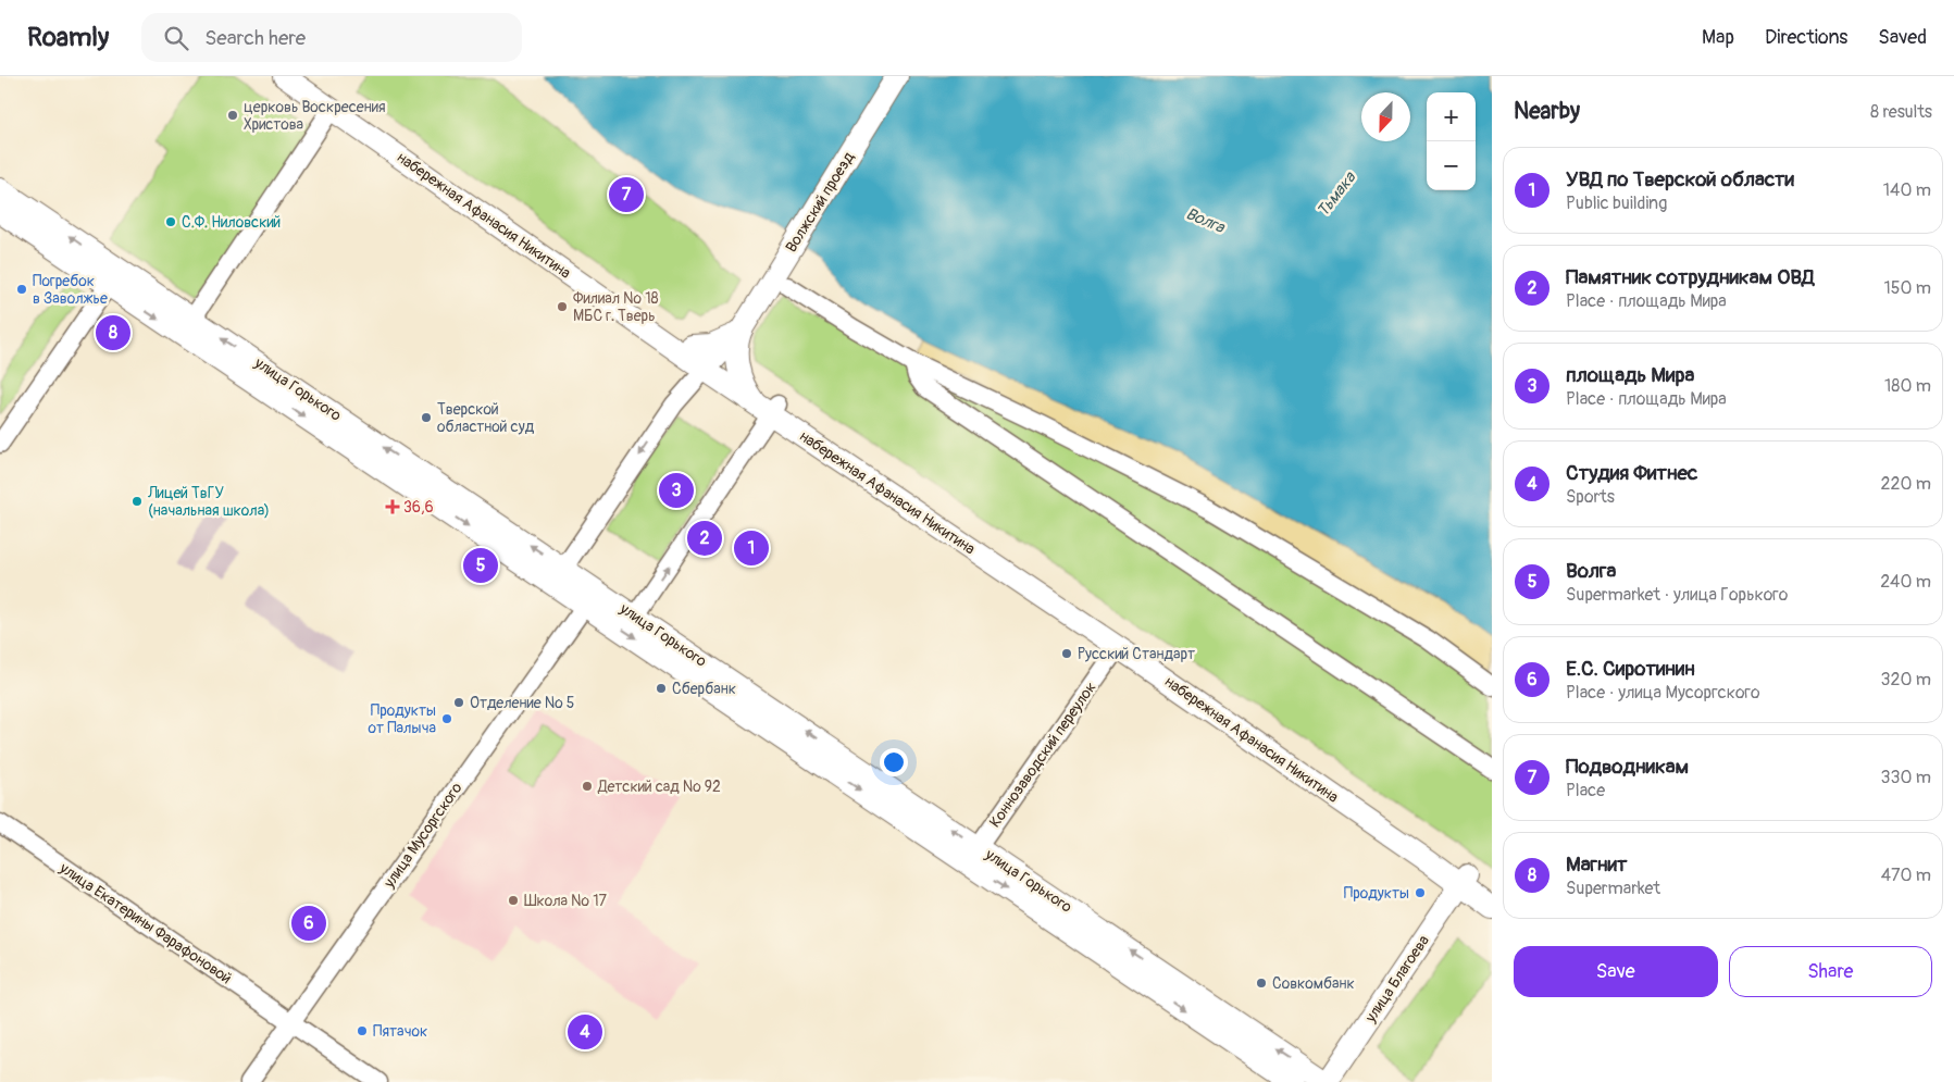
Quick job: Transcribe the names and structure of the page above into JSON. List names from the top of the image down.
{
  "streets": {
    "main road": [
      "Волжский проезд",
      "набережная Афанасия Никитина",
      "улица Горького",
      "улица Благоева"
    ],
    "street": ["Коннозаводский переулок", "улица Мусоргского", "улица Екатерины Фарафоновой"]
  },
  "crossings": [
    ["Волжский проезд", "набережная Афанасия Никитина"],
    ["набережная Афанасия Никитина", "Коннозаводский переулок"],
    ["набережная Афанасия Никитина", "улица Благоева"],
    ["улица Горького", "Коннозаводский переулок"],
    ["улица Горького", "улица Мусоргского"],
    ["улица Горького", "улица Благоева"],
    ["улица Мусоргского", "улица Екатерины Фарафоновой"]
  ],
  "water": ["Тьмака", "Волга"],
  "places": {
    "other": [
      "церковь Воскресения Христова",
      "С.Ф. Ниловский",
      "Погребок в Заволжье",
      "Филиал № 18 МБС г. Тверь",
      "Тверской областной суд",
      "Лицей ТвГУ (начальная школа)",
      "Русский Стандарт",
      "Сбербанк",
      "Отделение № 5",
      "Продукты от Палыча",
      "Детский сад № 92",
      "Продукты",
      "Школа № 17",
      "Совкомбанк",
      "Пятачок"
    ],
    "health": ["36,6"]
  },
  "north": "bottom",
  "page": {
    "header": "Roamly",
    "search": "Search here",
    "nav": ["Map", "Directions", "Saved"],
    "heading": ["Nearby", "8 results"],
    "map_buttons": ["+", "−"],
    "list": [
      {
        "mark": "1",
        "name": "УВД по Тверской области",
        "note": "Public building",
        "value": "140 m"
      },
      {
        "mark": "2",
        "name": "Памятник сотрудникам ОВД",
        "note": "Place · площадь Мира",
        "value": "150 m"
      },
      {
        "mark": "3",
        "name": "площадь Мира",
        "note": "Place · площадь Мира",
        "value": "180 m"
      },
      {
        "mark": "4",
        "name": "Студия Фитнес",
        "note": "Sports",
        "value": "220 m"
      },
      {
        "mark": "5",
        "name": "Волга",
        "note": "Supermarket · улица Горького",
        "value": "240 m"
      },
      {
        "mark": "6",
        "name": "Е.С. Сиротинин",
        "note": "Place · улица Мусоргского",
        "value": "320 m"
      },
      {
        "mark": "7",
        "name": "Подводникам",
        "note": "Place",
        "value": "330 m"
      },
      {
        "mark": "8",
        "name": "Магнит",
        "note": "Supermarket",
        "value": "470 m"
      }
    ],
    "pins": [
      "7",
      "8",
      "3",
      "2",
      "1",
      "5",
      "6",
      "4"
    ],
    "buttons": ["Save", "Share"]
  }
}
